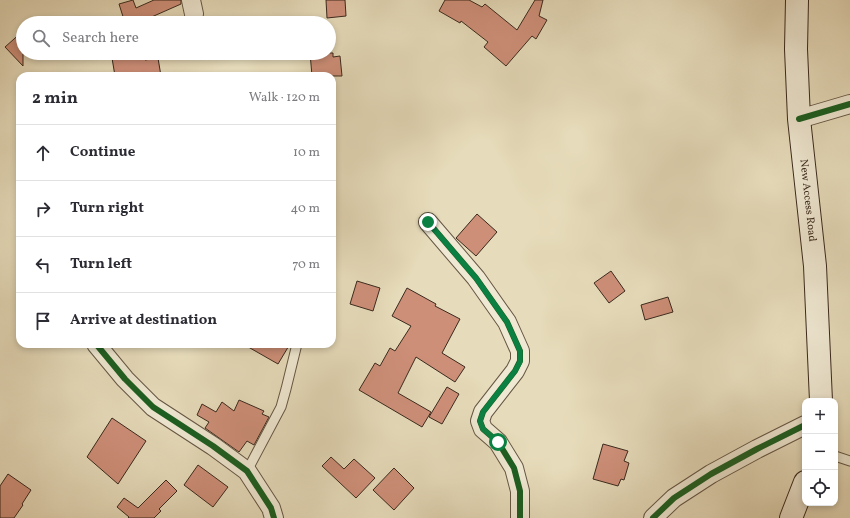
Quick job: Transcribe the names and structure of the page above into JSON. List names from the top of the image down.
{
  "streets": {
    "main road": ["New Access Road"]
  },
  "page": {
    "search": "Search here",
    "heading": ["2 min", "Walk · 120 m"],
    "list": [
      ["Continue", "10 m"],
      ["Turn right", "40 m"],
      ["Turn left", "70 m"],
      "Arrive at destination"
    ],
    "map_buttons": ["+", "−"]
  }
}
